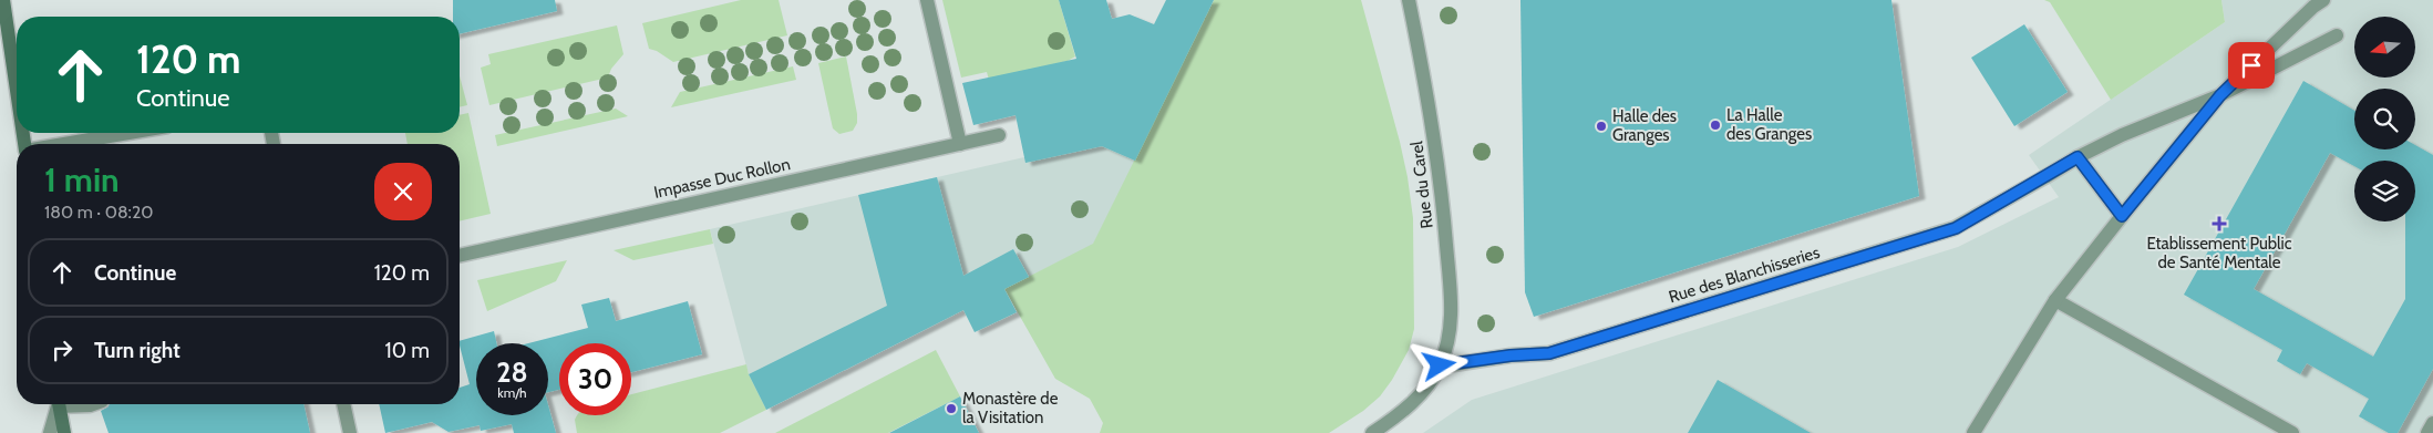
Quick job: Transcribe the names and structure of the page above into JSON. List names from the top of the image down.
{
  "streets": {
    "street": ["Impasse Duc Rollon", "Rue du Carel", "Rue des Blanchisseries"]
  },
  "crossings": [
    ["Rue du Carel", "Rue des Blanchisseries"]
  ],
  "places": {
    "other": ["La Halle des Granges", "Halle des Granges", "Monastère de la Visitation"],
    "health": ["Etablissement Public de Santé Mentale"]
  },
  "north": "left",
  "page": {
    "turn": ["120 m", "Continue"],
    "heading": ["1 min", "180 m · 08:20"],
    "list": [
      {
        "name": "Continue",
        "value": "120 m"
      },
      {
        "name": "Turn right",
        "value": "10 m"
      }
    ],
    "speed": "28 km/h",
    "limit": "30"
  }
}
